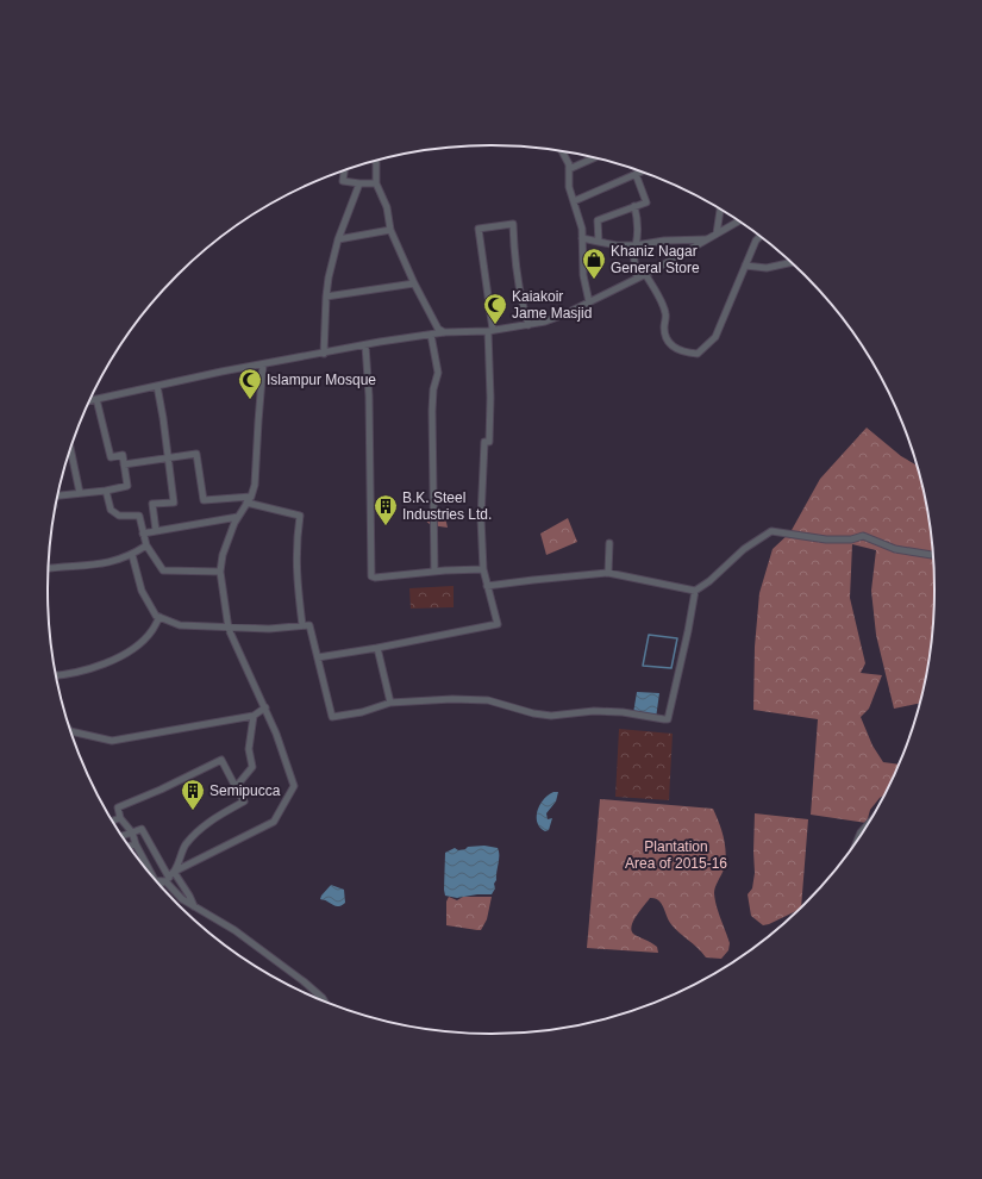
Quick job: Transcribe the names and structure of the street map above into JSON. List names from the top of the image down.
{
  "parks": ["Plantation Area of 2015-16"],
  "places": {
    "shop": ["Khaniz Nagar General Store"],
    "mosque": ["Kaiakoir Jame Masjid", "Islampur Mosque"],
    "building": ["B.K. Steel Industries Ltd.", "Semipucca"]
  }
}
